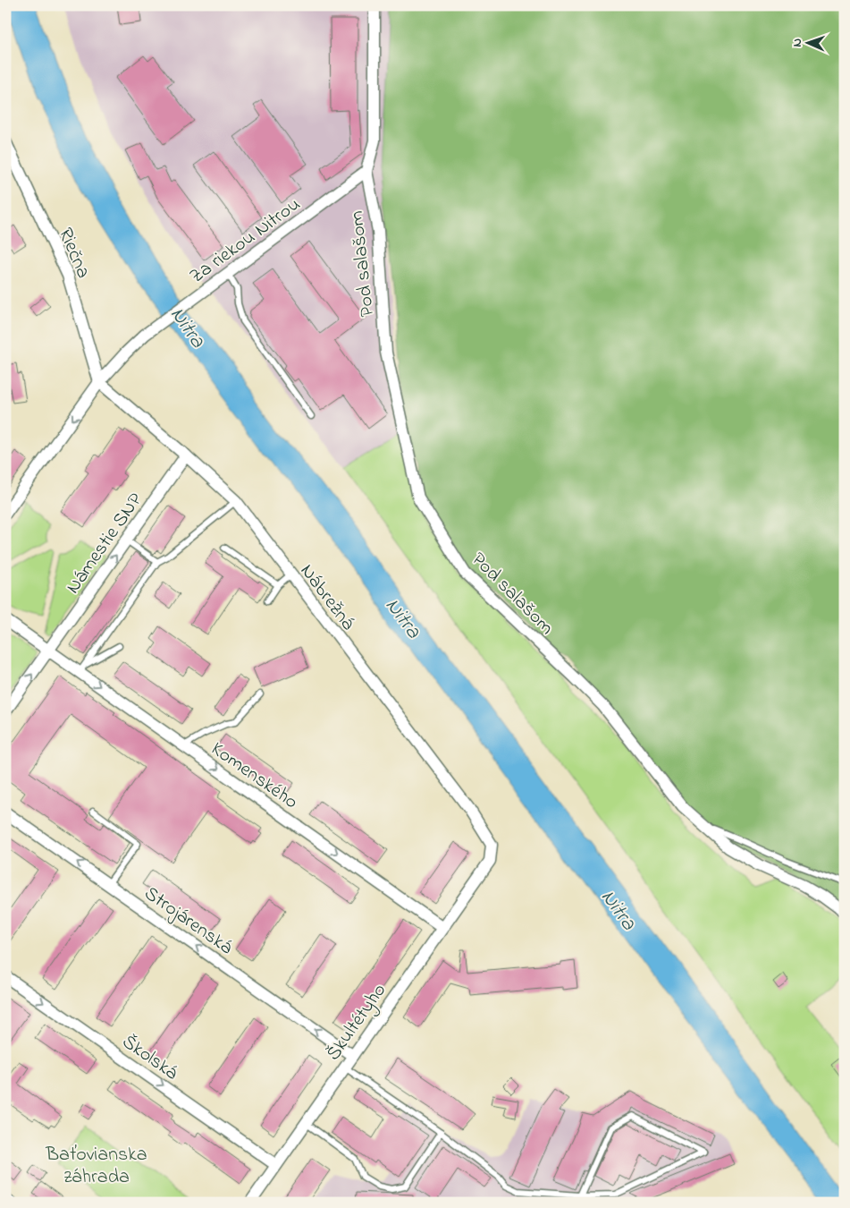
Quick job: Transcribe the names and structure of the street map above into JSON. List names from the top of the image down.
{
  "streets": {
    "street": [
      "Za riekou Nitrou",
      "Riečna",
      "Pod salašom",
      "Námestie SNP",
      "Nábrežná",
      "Komenského",
      "Strojárenská",
      "Škultétyho",
      "Školská"
    ]
  },
  "crossings": [
    ["Za riekou Nitrou", "Riečna"],
    ["Za riekou Nitrou", "Pod salašom"],
    ["Za riekou Nitrou", "Nábrežná"],
    ["Riečna", "Nábrežná"],
    ["Námestie SNP", "Nábrežná"],
    ["Námestie SNP", "Komenského"],
    ["Nábrežná", "Škultétyho"],
    ["Komenského", "Škultétyho"],
    ["Strojárenská", "Škultétyho"],
    ["Škultétyho", "Školská"]
  ],
  "one_way": [
    "Námestie SNP",
    "Komenského",
    "Strojárenská",
    "Školská"
  ],
  "water": ["Nitra"],
  "parks": ["Baťovianska záhrada"],
  "north": "left"
}
